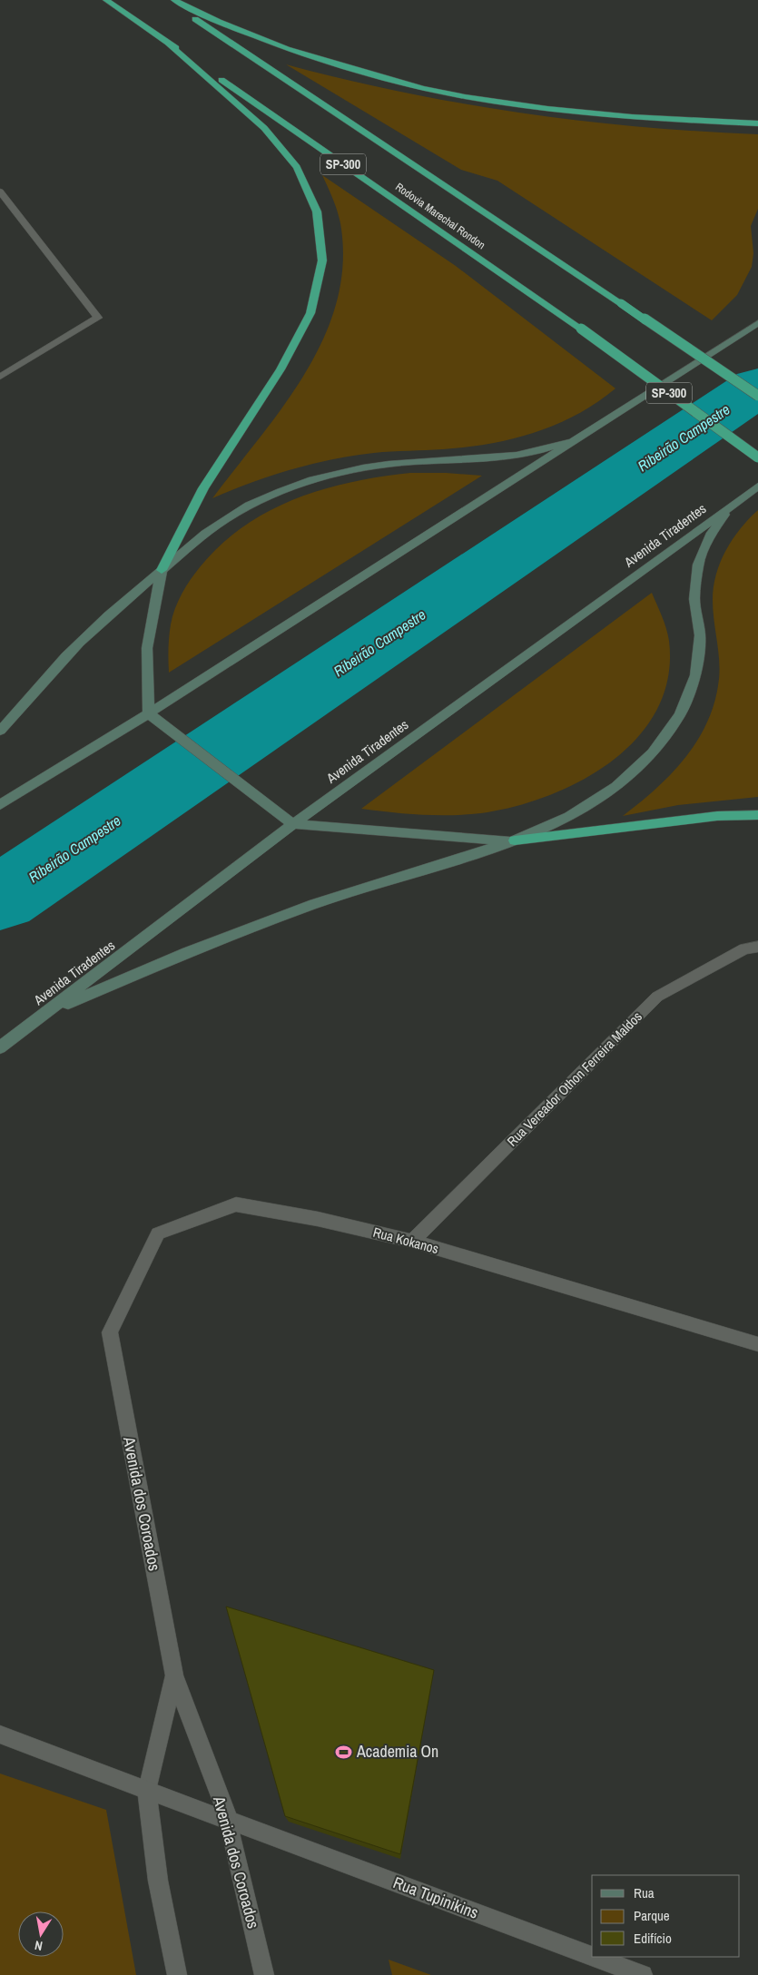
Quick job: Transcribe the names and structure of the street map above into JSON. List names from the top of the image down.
{
  "streets": {
    "highway": ["SP-300", "Rodovia Marechal Rondon"],
    "main road": ["Avenida Tiradentes"],
    "street": [
      "Rua Vereador Othon Ferreira Maldos",
      "Rua Kokanos",
      "Avenida dos Coroados",
      "Rua Tupinikins"
    ]
  },
  "crossings": [
    ["Rua Vereador Othon Ferreira Maldos", "Rua Kokanos"],
    ["Rua Kokanos", "Avenida dos Coroados"],
    ["Avenida dos Coroados", "Rua Tupinikins"]
  ],
  "water": ["Ribeirão Campestre"],
  "places": {
    "sports": ["Academia On"]
  },
  "legend": ["Rua", "Parque", "Edifício"],
  "north": "bottom"
}
